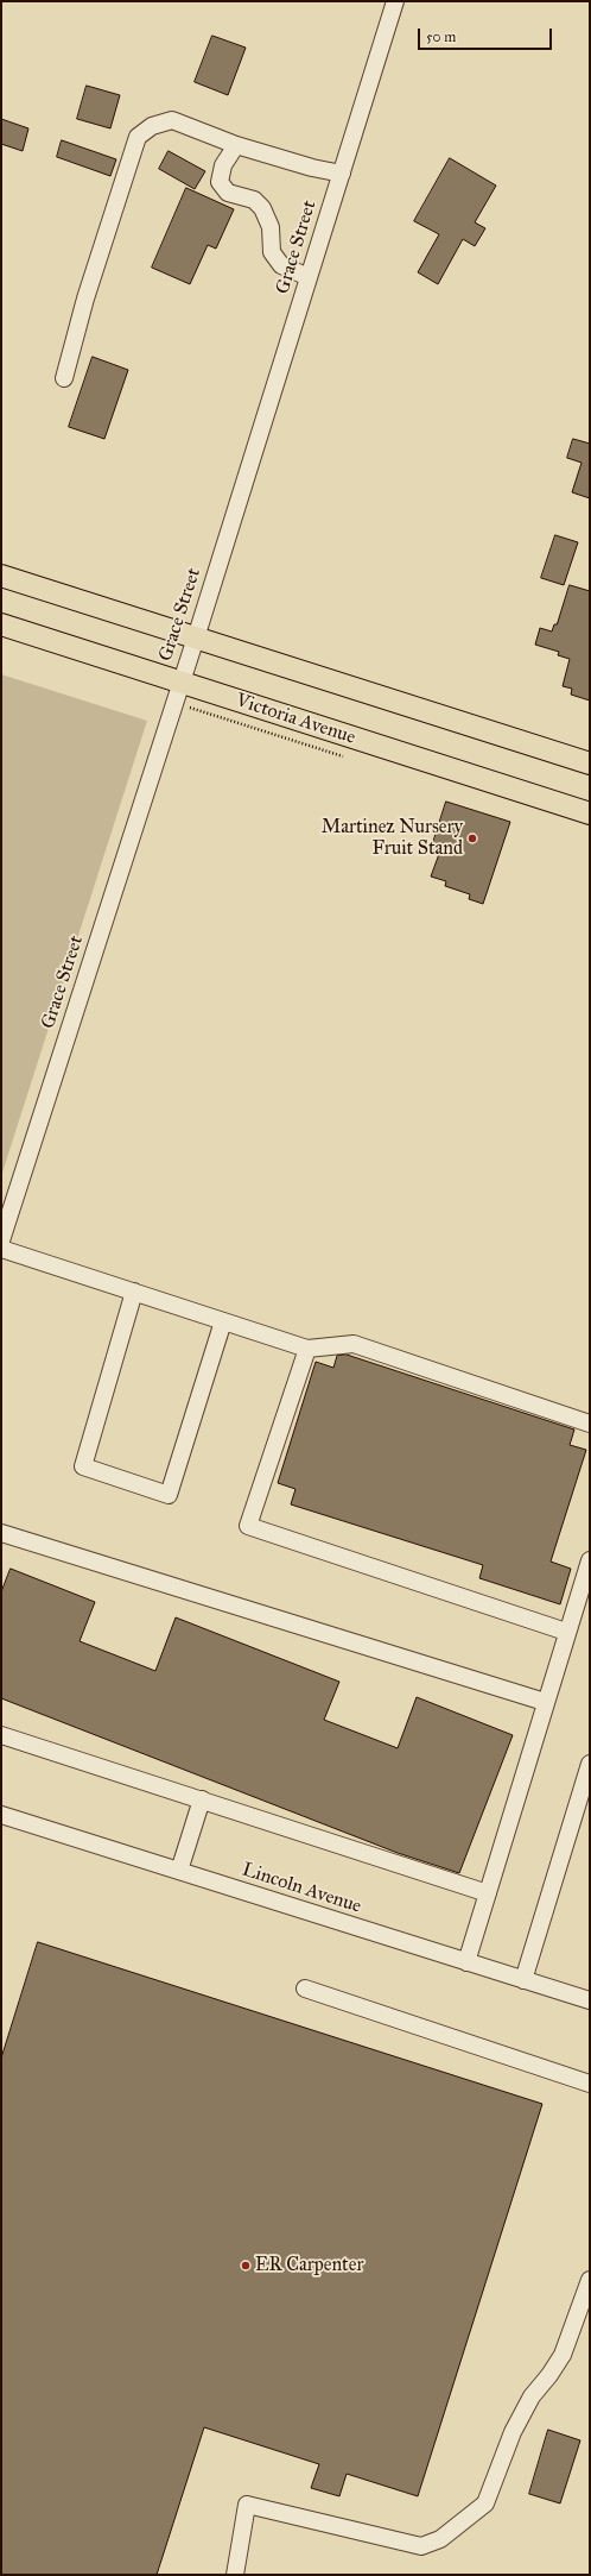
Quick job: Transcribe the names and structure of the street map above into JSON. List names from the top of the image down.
{
  "streets": {
    "main road": ["Victoria Avenue"],
    "street": ["Grace Street", "Lincoln Avenue"]
  },
  "crossings": [
    ["Grace Street", "Victoria Avenue"]
  ],
  "places": ["Martinez Nursery Fruit Stand", "ER Carpenter"],
  "scale_bar": "50 m"
}
